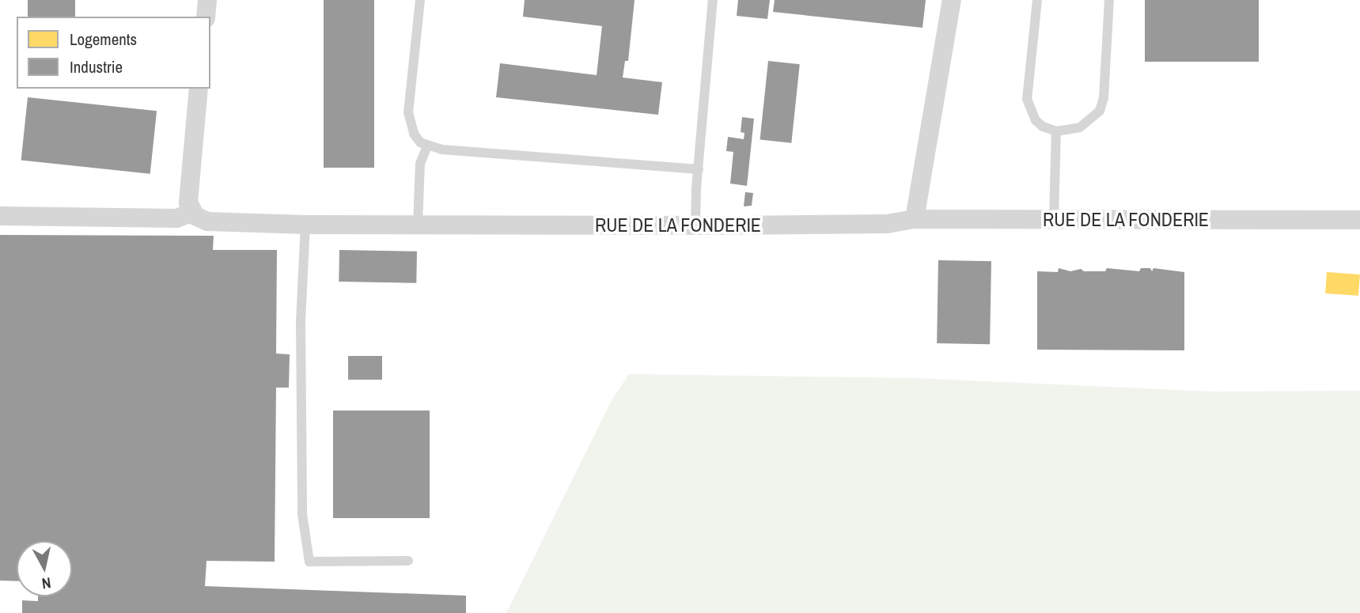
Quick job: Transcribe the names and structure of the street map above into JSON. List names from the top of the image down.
{
  "streets": {
    "street": ["RUE DE LA FONDERIE"]
  },
  "legend": ["Logements", "Industrie"],
  "north": "bottom"
}
